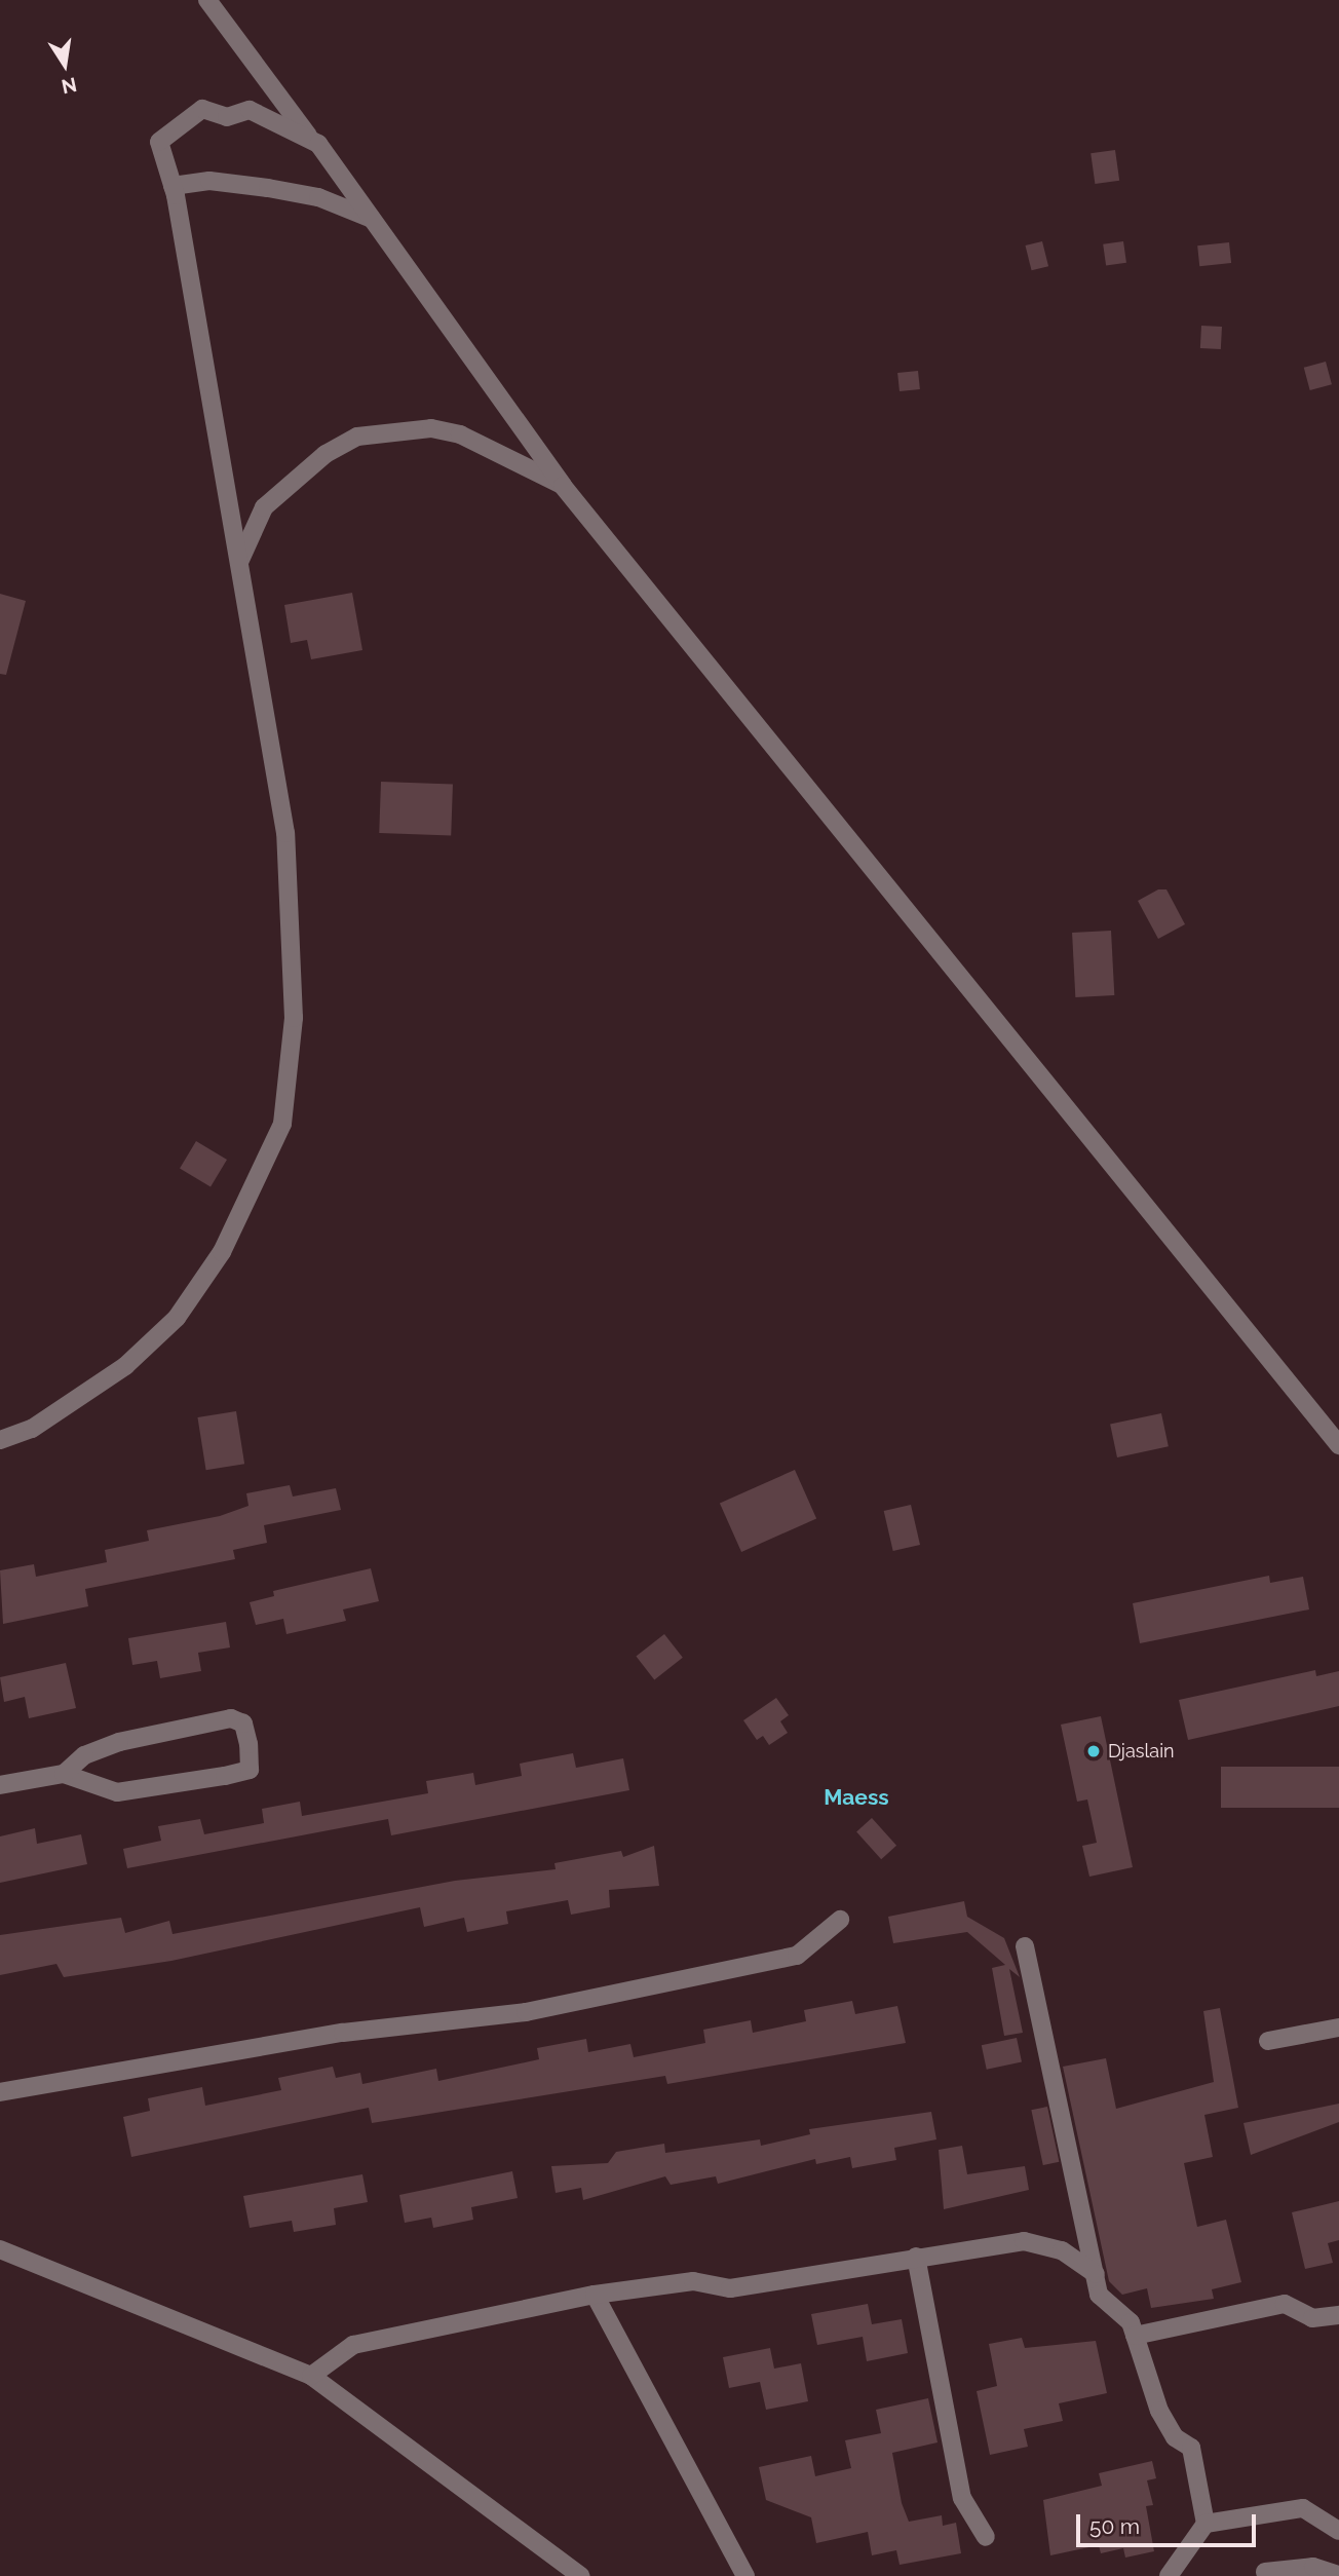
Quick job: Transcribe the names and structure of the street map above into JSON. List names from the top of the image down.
{
  "districts": ["Maess"],
  "places": ["Djaslain"],
  "scale_bar": "50 m",
  "north": "bottom"
}
